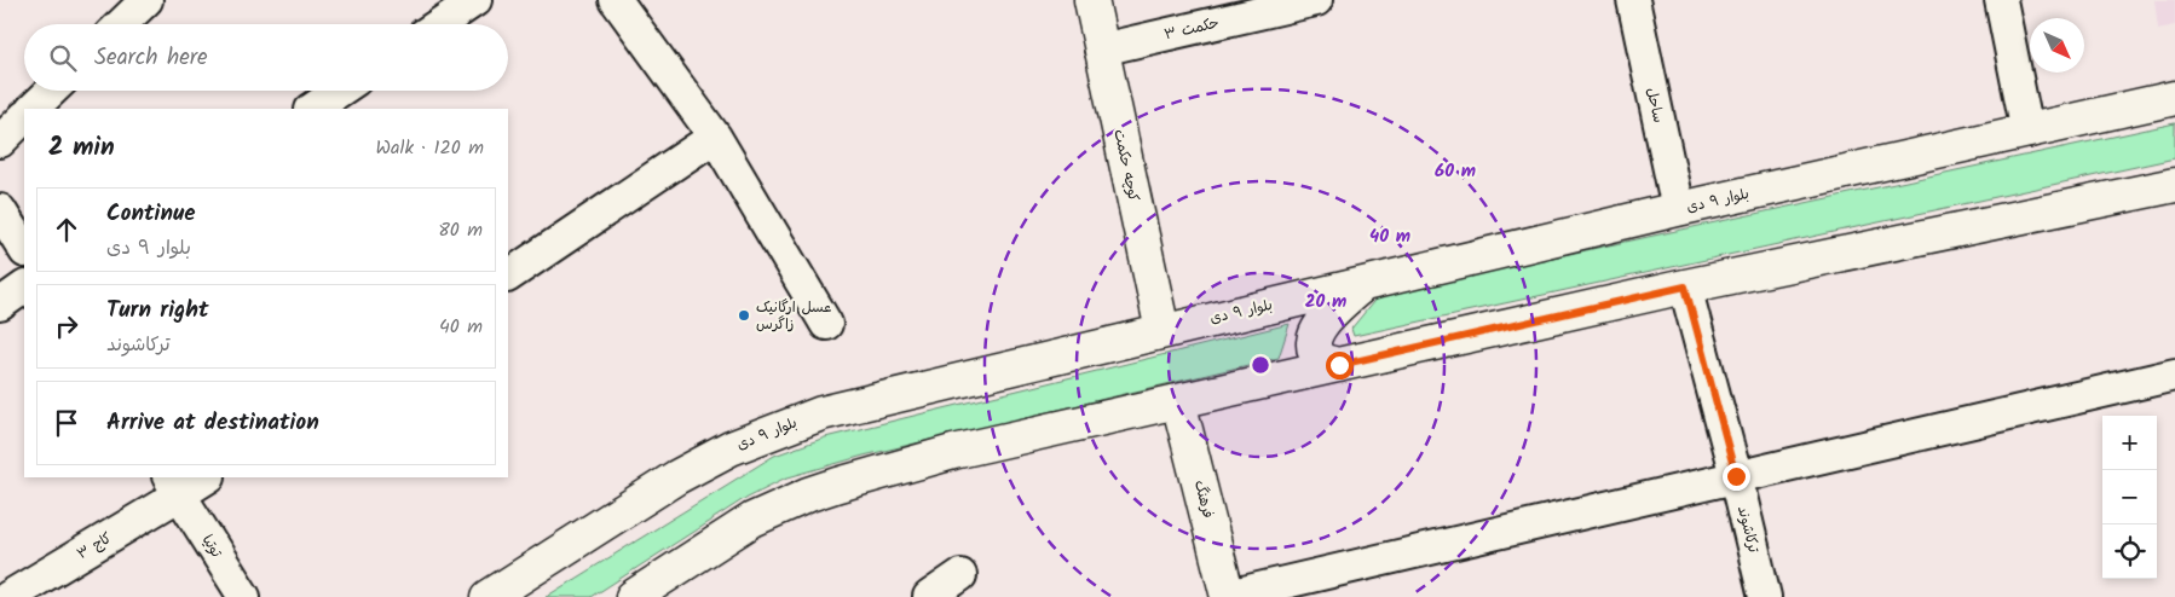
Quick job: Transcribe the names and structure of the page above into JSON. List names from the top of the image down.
{
  "streets": {
    "main road": ["کوچه حکمت", "بلوار ۹ دی", "فرهنگ"],
    "street": [
      "حکمت ۳",
      "ساحل",
      "ترکاشوند",
      "کاج ۳",
      "توتیا"
    ]
  },
  "crossings": [
    ["حکمت ۳", "کوچه حکمت"],
    ["ساحل", "بلوار ۹ دی"],
    ["کوچه حکمت", "بلوار ۹ دی"],
    ["کاج ۳", "توتیا"]
  ],
  "places": ["عسل ارگانیک زاگرس"],
  "north": "bottom right",
  "page": {
    "search": "Search here",
    "heading": ["2 min", "Walk · 120 m"],
    "list": [
      ["Continue", "بلوار ۹ دی", "80 m"],
      ["Turn right", "ترکاشوند", "40 m"],
      "Arrive at destination"
    ],
    "map_buttons": ["+", "−"]
  },
  "rings": ["60 m", "40 m", "20 m"]
}
